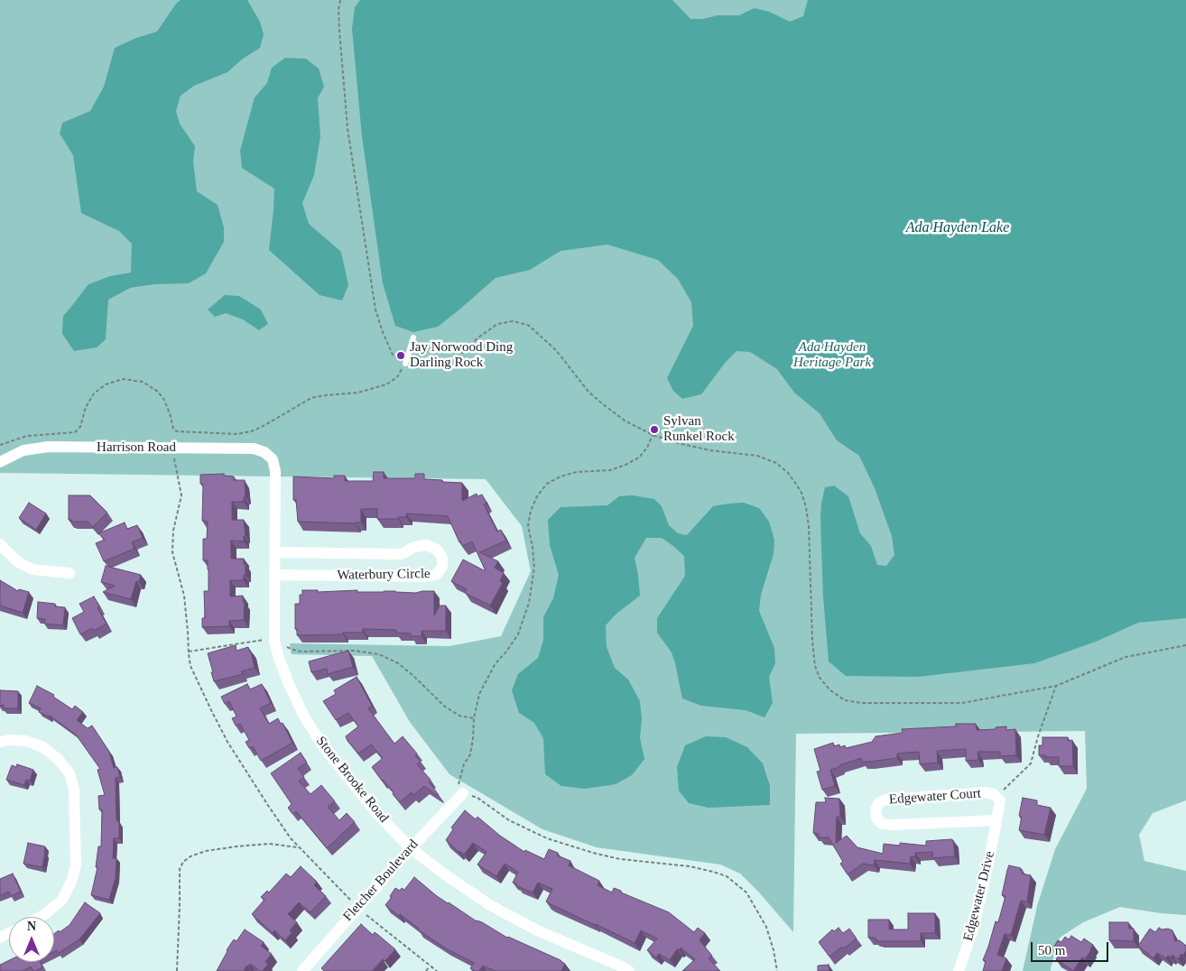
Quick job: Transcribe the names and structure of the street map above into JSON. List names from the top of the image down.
{
  "streets": {
    "street": [
      "Harrison Road",
      "Waterbury Circle",
      "Stone Brooke Road",
      "Edgewater Court",
      "Fletcher Boulevard",
      "Edgewater Drive"
    ]
  },
  "crossings": [
    ["Harrison Road", "Stone Brooke Road"],
    ["Waterbury Circle", "Stone Brooke Road"],
    ["Stone Brooke Road", "Fletcher Boulevard"],
    ["Edgewater Court", "Edgewater Drive"]
  ],
  "water": ["Ada Hayden Lake"],
  "parks": ["Ada Hayden Heritage Park"],
  "places": ["Jay Norwood Ding Darling Rock", "Sylvan Runkel Rock"],
  "scale_bar": "50 m",
  "north": "top"
}
